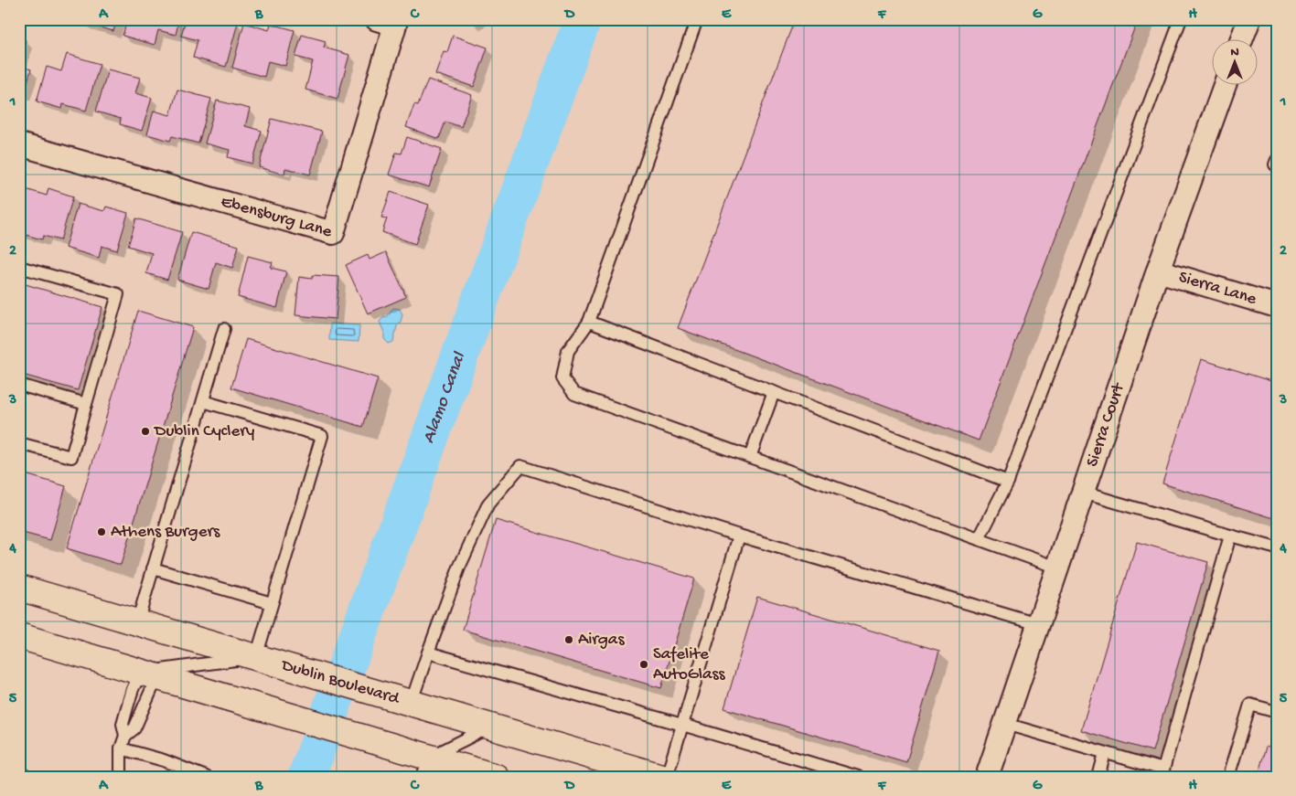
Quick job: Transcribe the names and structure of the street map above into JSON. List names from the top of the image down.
{
  "streets": {
    "main road": ["Dublin Boulevard"],
    "street": ["Ebensburg Lane", "Sierra Lane", "Sierra Court"]
  },
  "crossings": [
    ["Sierra Lane", "Sierra Court"]
  ],
  "water": ["Alamo Canal"],
  "places": [
    "Dublin Cyclery",
    "Athens Burgers",
    "Airgas",
    "Safelite AutoGlass"
  ],
  "north": "top",
  "grid": {
    "columns": [
      "A",
      "B",
      "C",
      "D",
      "E",
      "F",
      "G",
      "H"
    ],
    "rows": [
      "1",
      "2",
      "3",
      "4",
      "5"
    ]
  }
}
